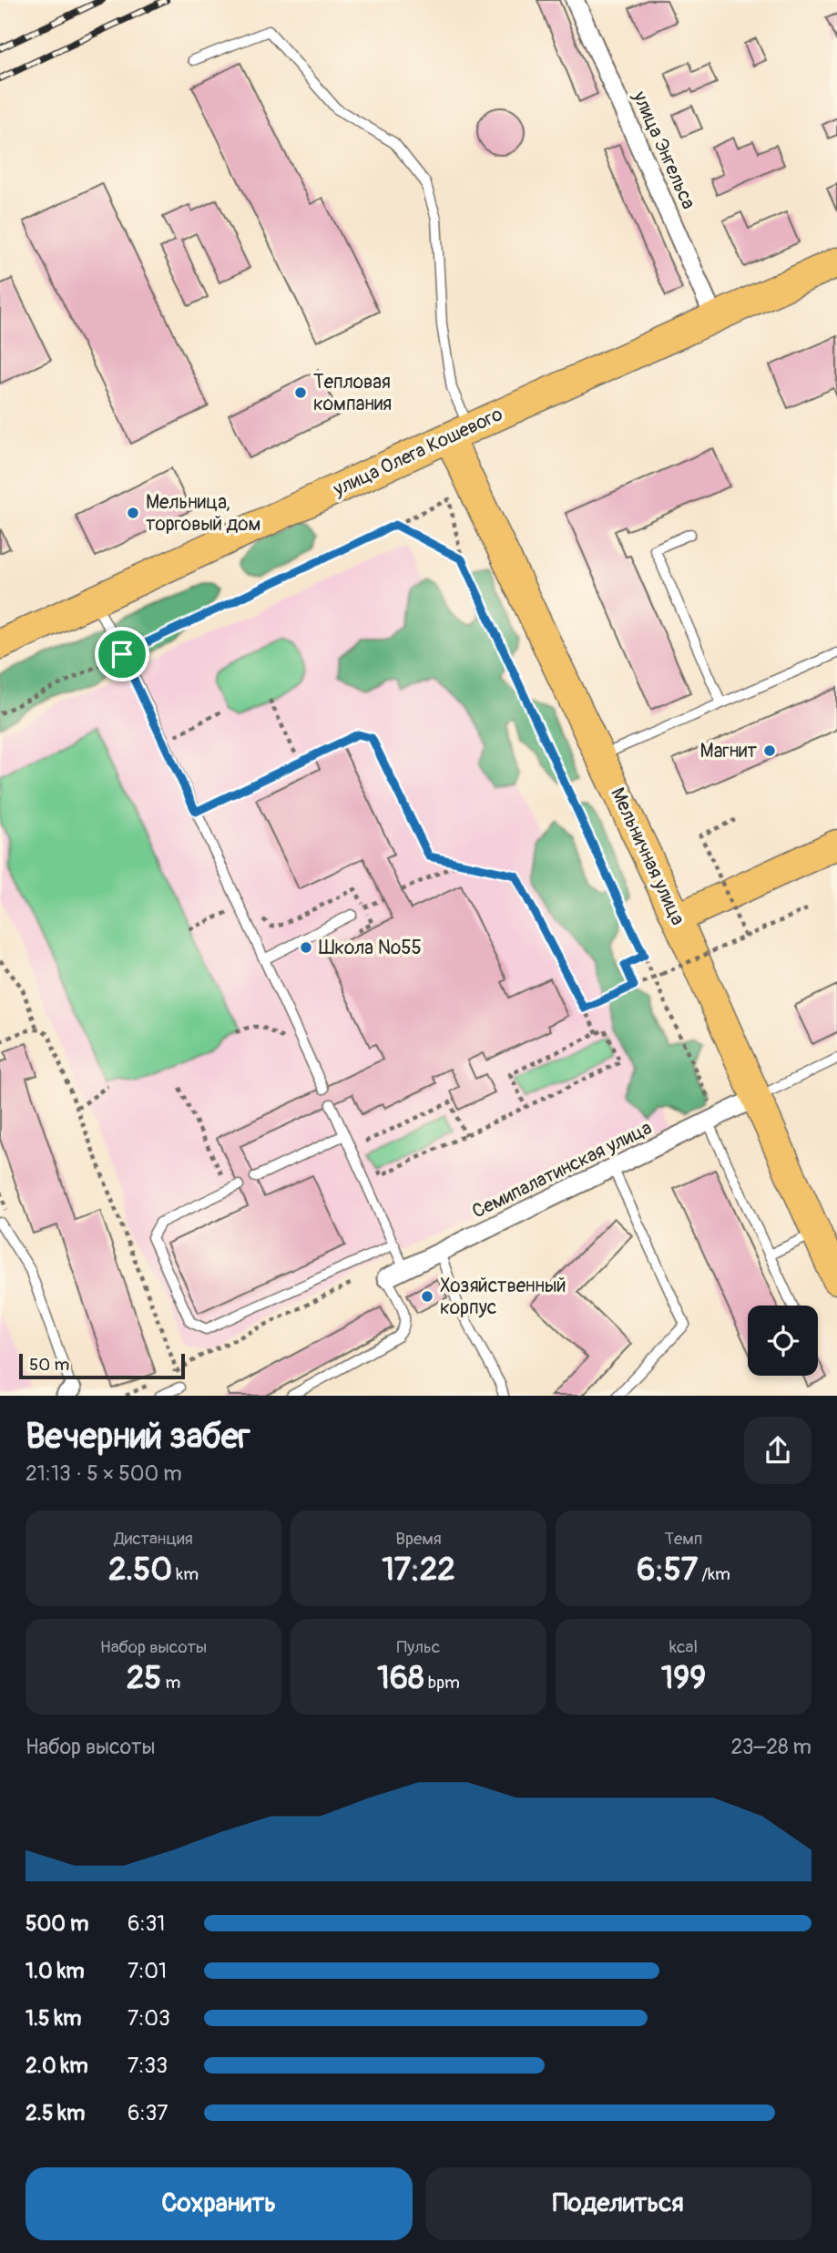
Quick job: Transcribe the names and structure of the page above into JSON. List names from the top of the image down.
{
  "streets": {
    "main road": ["улица Олега Кошевого", "Мельничная улица"],
    "street": ["улица Энгельса", "Семипалатинская улица"]
  },
  "crossings": [
    ["улица Энгельса", "улица Олега Кошевого"],
    ["улица Олега Кошевого", "Мельничная улица"],
    ["Мельничная улица", "Семипалатинская улица"]
  ],
  "places": [
    "Тепловая компания",
    "Мельница, торговый дом",
    "Магнит",
    "Школа №55",
    "Хозяйственный корпус"
  ],
  "scale_bar": "50 m",
  "page": {
    "scale": "50 m",
    "heading": ["Вечерний забег", "21:13 · 5 × 500 m"],
    "stats": [
      ["Дистанция", "2.50 km"],
      ["Время", "17:22"],
      ["Темп", "6:57 /km"],
      ["Набор высоты", "25 m"],
      ["Пульс", "168 bpm"],
      ["kcal", "199"]
    ],
    "chart": ["Набор высоты", "23–28 m"],
    "list": [
      {
        "name": "500 m",
        "note": "6:31"
      },
      {
        "name": "1.0 km",
        "note": "7:01"
      },
      {
        "name": "1.5 km",
        "note": "7:03"
      },
      {
        "name": "2.0 km",
        "note": "7:33"
      },
      {
        "name": "2.5 km",
        "note": "6:37"
      }
    ],
    "buttons": ["Сохранить", "Поделиться"]
  }
}
